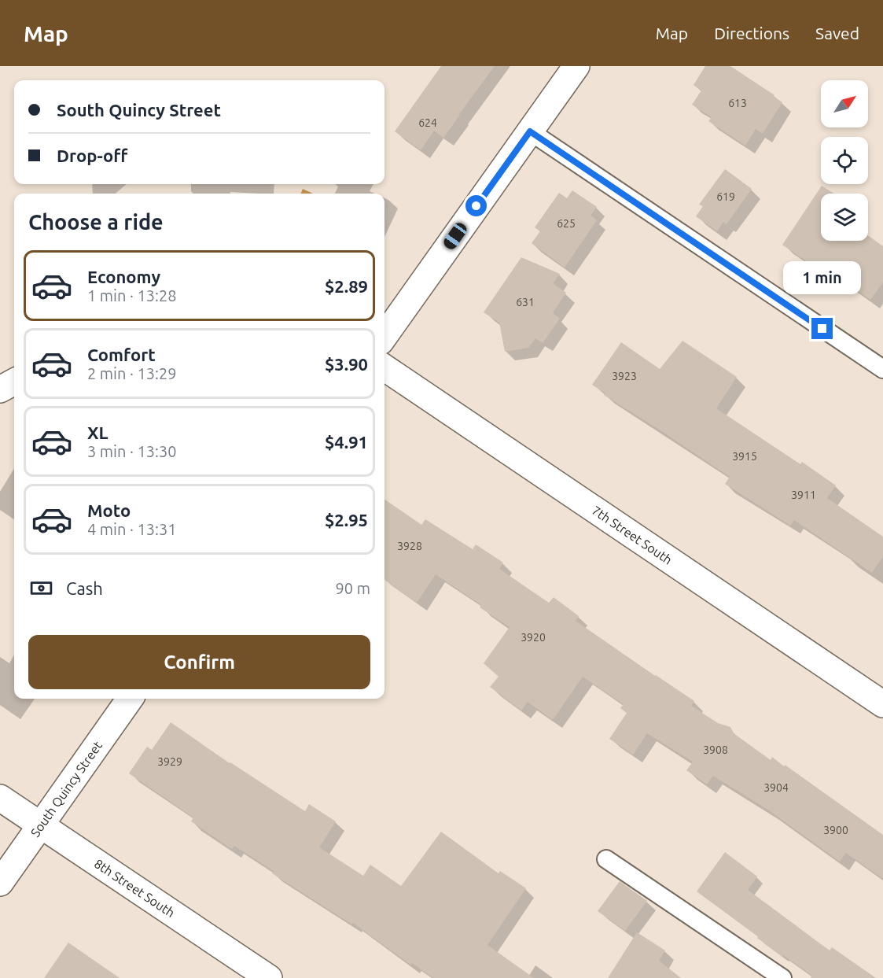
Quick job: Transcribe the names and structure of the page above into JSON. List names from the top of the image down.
{
  "streets": {
    "street": ["7th Street South", "South Quincy Street", "8th Street South"]
  },
  "crossings": [
    ["South Quincy Street", "8th Street South"]
  ],
  "house_numbers": [
    "613",
    "624",
    "619",
    "625",
    "631",
    "3923",
    "3915",
    "3911",
    "3928",
    "3920",
    "3908",
    "3929",
    "3904",
    "3900"
  ],
  "north": "top right",
  "page": {
    "header": "Map",
    "nav": ["Map", "Directions", "Saved"],
    "banner": ["South Quincy Street", "Drop-off"],
    "heading": "Choose a ride",
    "list": [
      {
        "name": "Economy",
        "note": "1 min · 13:28",
        "value": "$2.89"
      },
      {
        "name": "Comfort",
        "note": "2 min · 13:29",
        "value": "$3.90"
      },
      {
        "name": "XL",
        "note": "3 min · 13:30",
        "value": "$4.91"
      },
      {
        "name": "Moto",
        "note": "4 min · 13:31",
        "value": "$2.95"
      }
    ],
    "bubble": "1 min",
    "pay": ["Cash", "90 m"],
    "buttons": "Confirm"
  }
}
